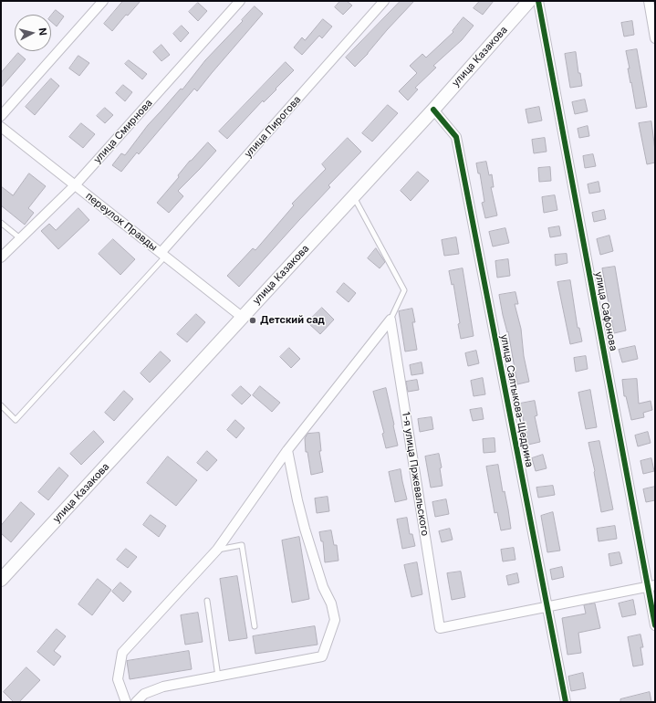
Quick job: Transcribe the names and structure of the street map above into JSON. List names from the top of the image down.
{
  "streets": {
    "main road": ["улица Казакова"],
    "street": [
      "улица Пирогова",
      "улица Смирнова",
      "переулок Правды",
      "улица Сафонова",
      "улица Салтыкова-Щедрина",
      "1-я улица Пржевальского"
    ]
  },
  "crossings": [
    ["улица Казакова", "переулок Правды"],
    ["улица Казакова", "улица Салтыкова-Щедрина"],
    ["улица Пирогова", "переулок Правды"],
    ["улица Смирнова", "переулок Правды"],
    ["улица Салтыкова-Щедрина", "1-я улица Пржевальского"]
  ],
  "places": ["Детский сад"],
  "north": "right"
}
